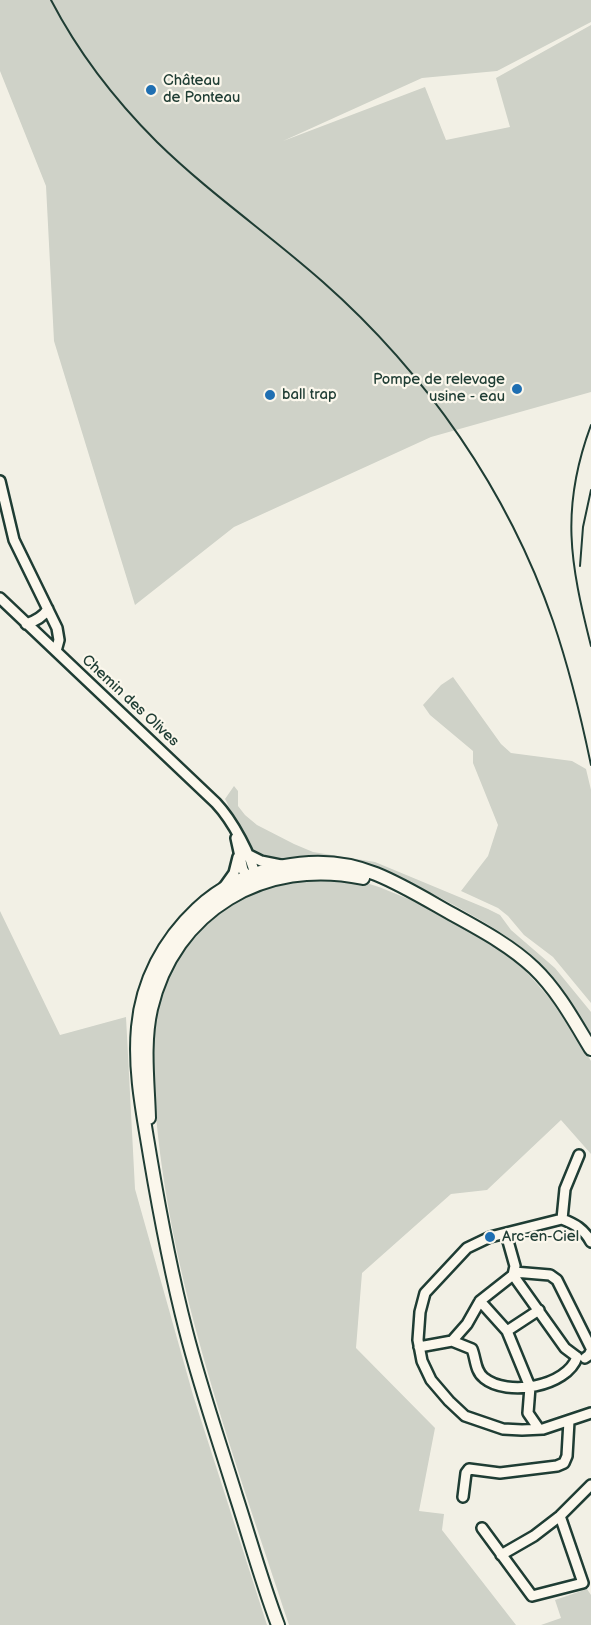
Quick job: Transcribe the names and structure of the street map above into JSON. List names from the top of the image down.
{
  "streets": {
    "street": ["Chemin des Olives"]
  },
  "places": [
    "Château de Ponteau",
    "Pompe de relevage usine - eau",
    "ball trap",
    "Arc-en-Ciel"
  ]
}
